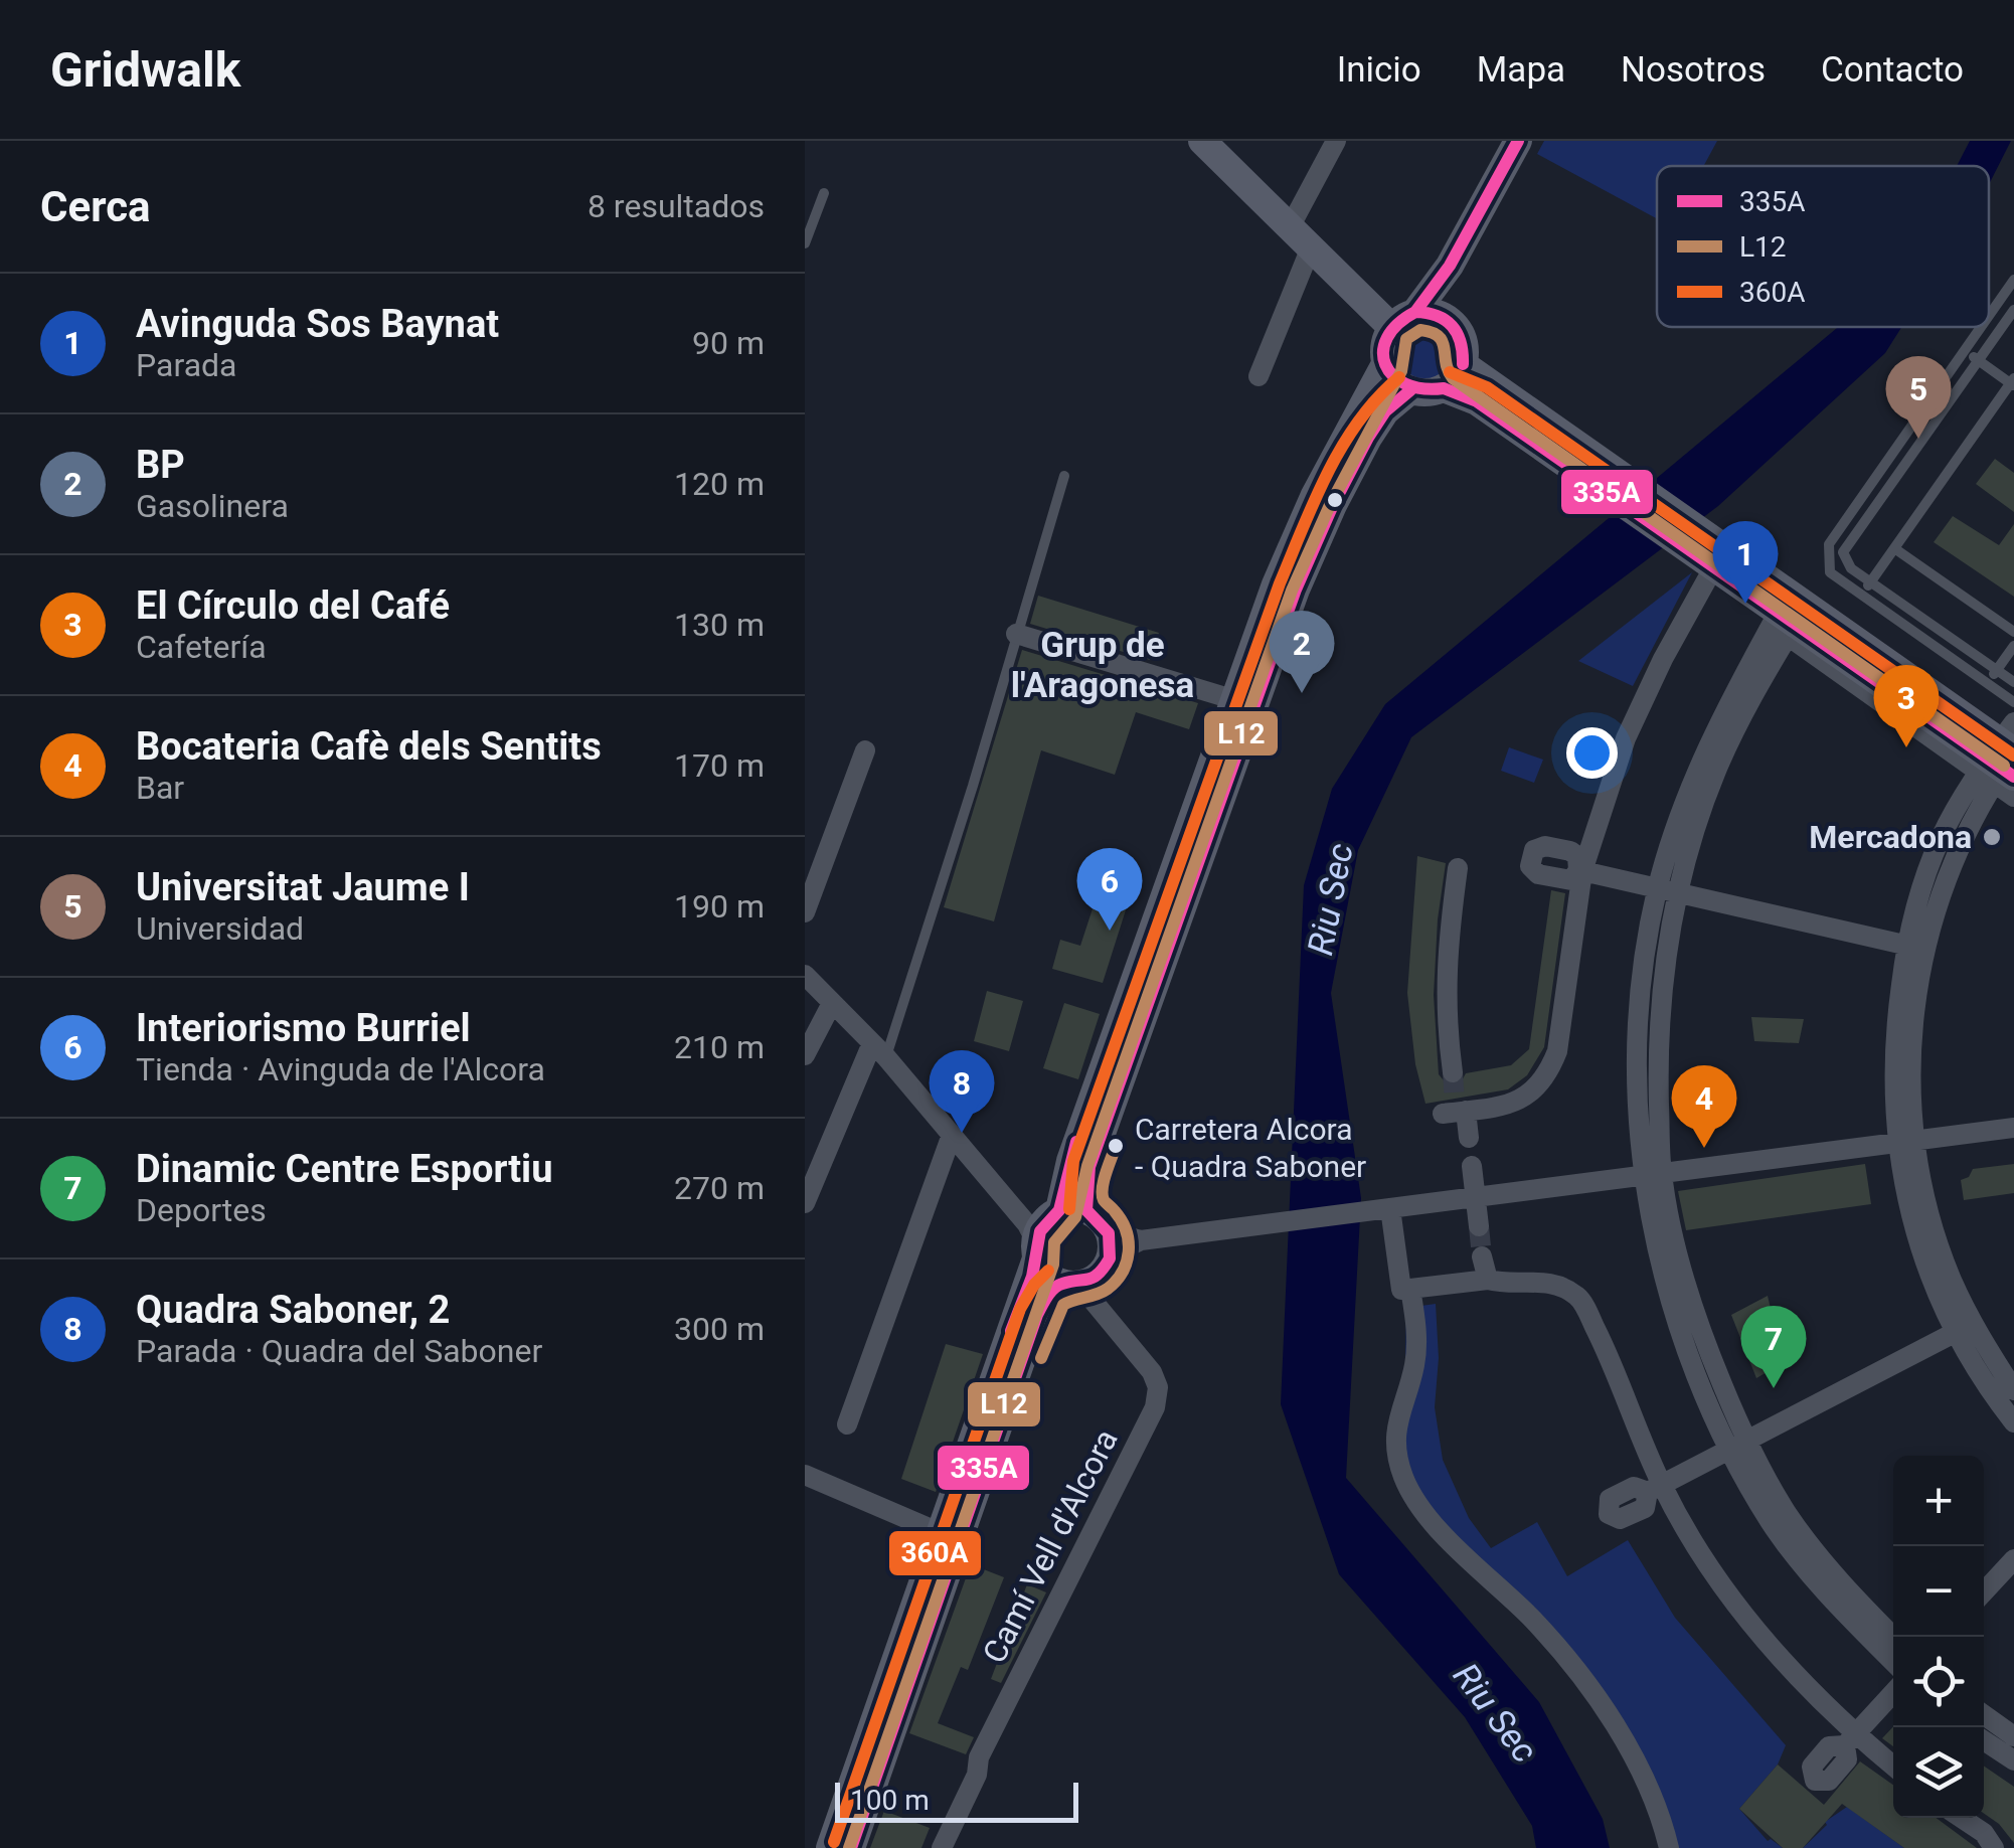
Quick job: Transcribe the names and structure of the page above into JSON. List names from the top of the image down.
{
  "streets": {
    "street": ["Camí Vell d'Alcora"]
  },
  "districts": ["Grup de l'Aragonesa"],
  "water": ["Riu Sec"],
  "places": ["Mercadona", "Carretera Alcora - Quadra Saboner"],
  "lines": ["transit line 335A", "transit line L12", "transit line 360A"],
  "legend": ["335A", "L12", "360A"],
  "scale_bar": "100 m",
  "page": {
    "header": "Gridwalk",
    "nav": [
      "Inicio",
      "Mapa",
      "Nosotros",
      "Contacto"
    ],
    "heading": ["Cerca", "8 resultados"],
    "list": [
      {
        "mark": "1",
        "name": "Avinguda Sos Baynat",
        "note": "Parada",
        "value": "90 m"
      },
      {
        "mark": "2",
        "name": "BP",
        "note": "Gasolinera",
        "value": "120 m"
      },
      {
        "mark": "3",
        "name": "El Círculo del Café",
        "note": "Cafetería",
        "value": "130 m"
      },
      {
        "mark": "4",
        "name": "Bocateria Cafè dels Sentits",
        "note": "Bar",
        "value": "170 m"
      },
      {
        "mark": "5",
        "name": "Universitat Jaume I",
        "note": "Universidad",
        "value": "190 m"
      },
      {
        "mark": "6",
        "name": "Interiorismo Burriel",
        "note": "Tienda · Avinguda de l'Alcora",
        "value": "210 m"
      },
      {
        "mark": "7",
        "name": "Dinamic Centre Esportiu",
        "note": "Deportes",
        "value": "270 m"
      },
      {
        "mark": "8",
        "name": "Quadra Saboner, 2",
        "note": "Parada · Quadra del Saboner",
        "value": "300 m"
      }
    ],
    "pins": [
      "5",
      "1",
      "2",
      "3",
      "6",
      "8",
      "4",
      "7"
    ],
    "map_buttons": ["+", "−"],
    "scale": "100 m"
  }
}
